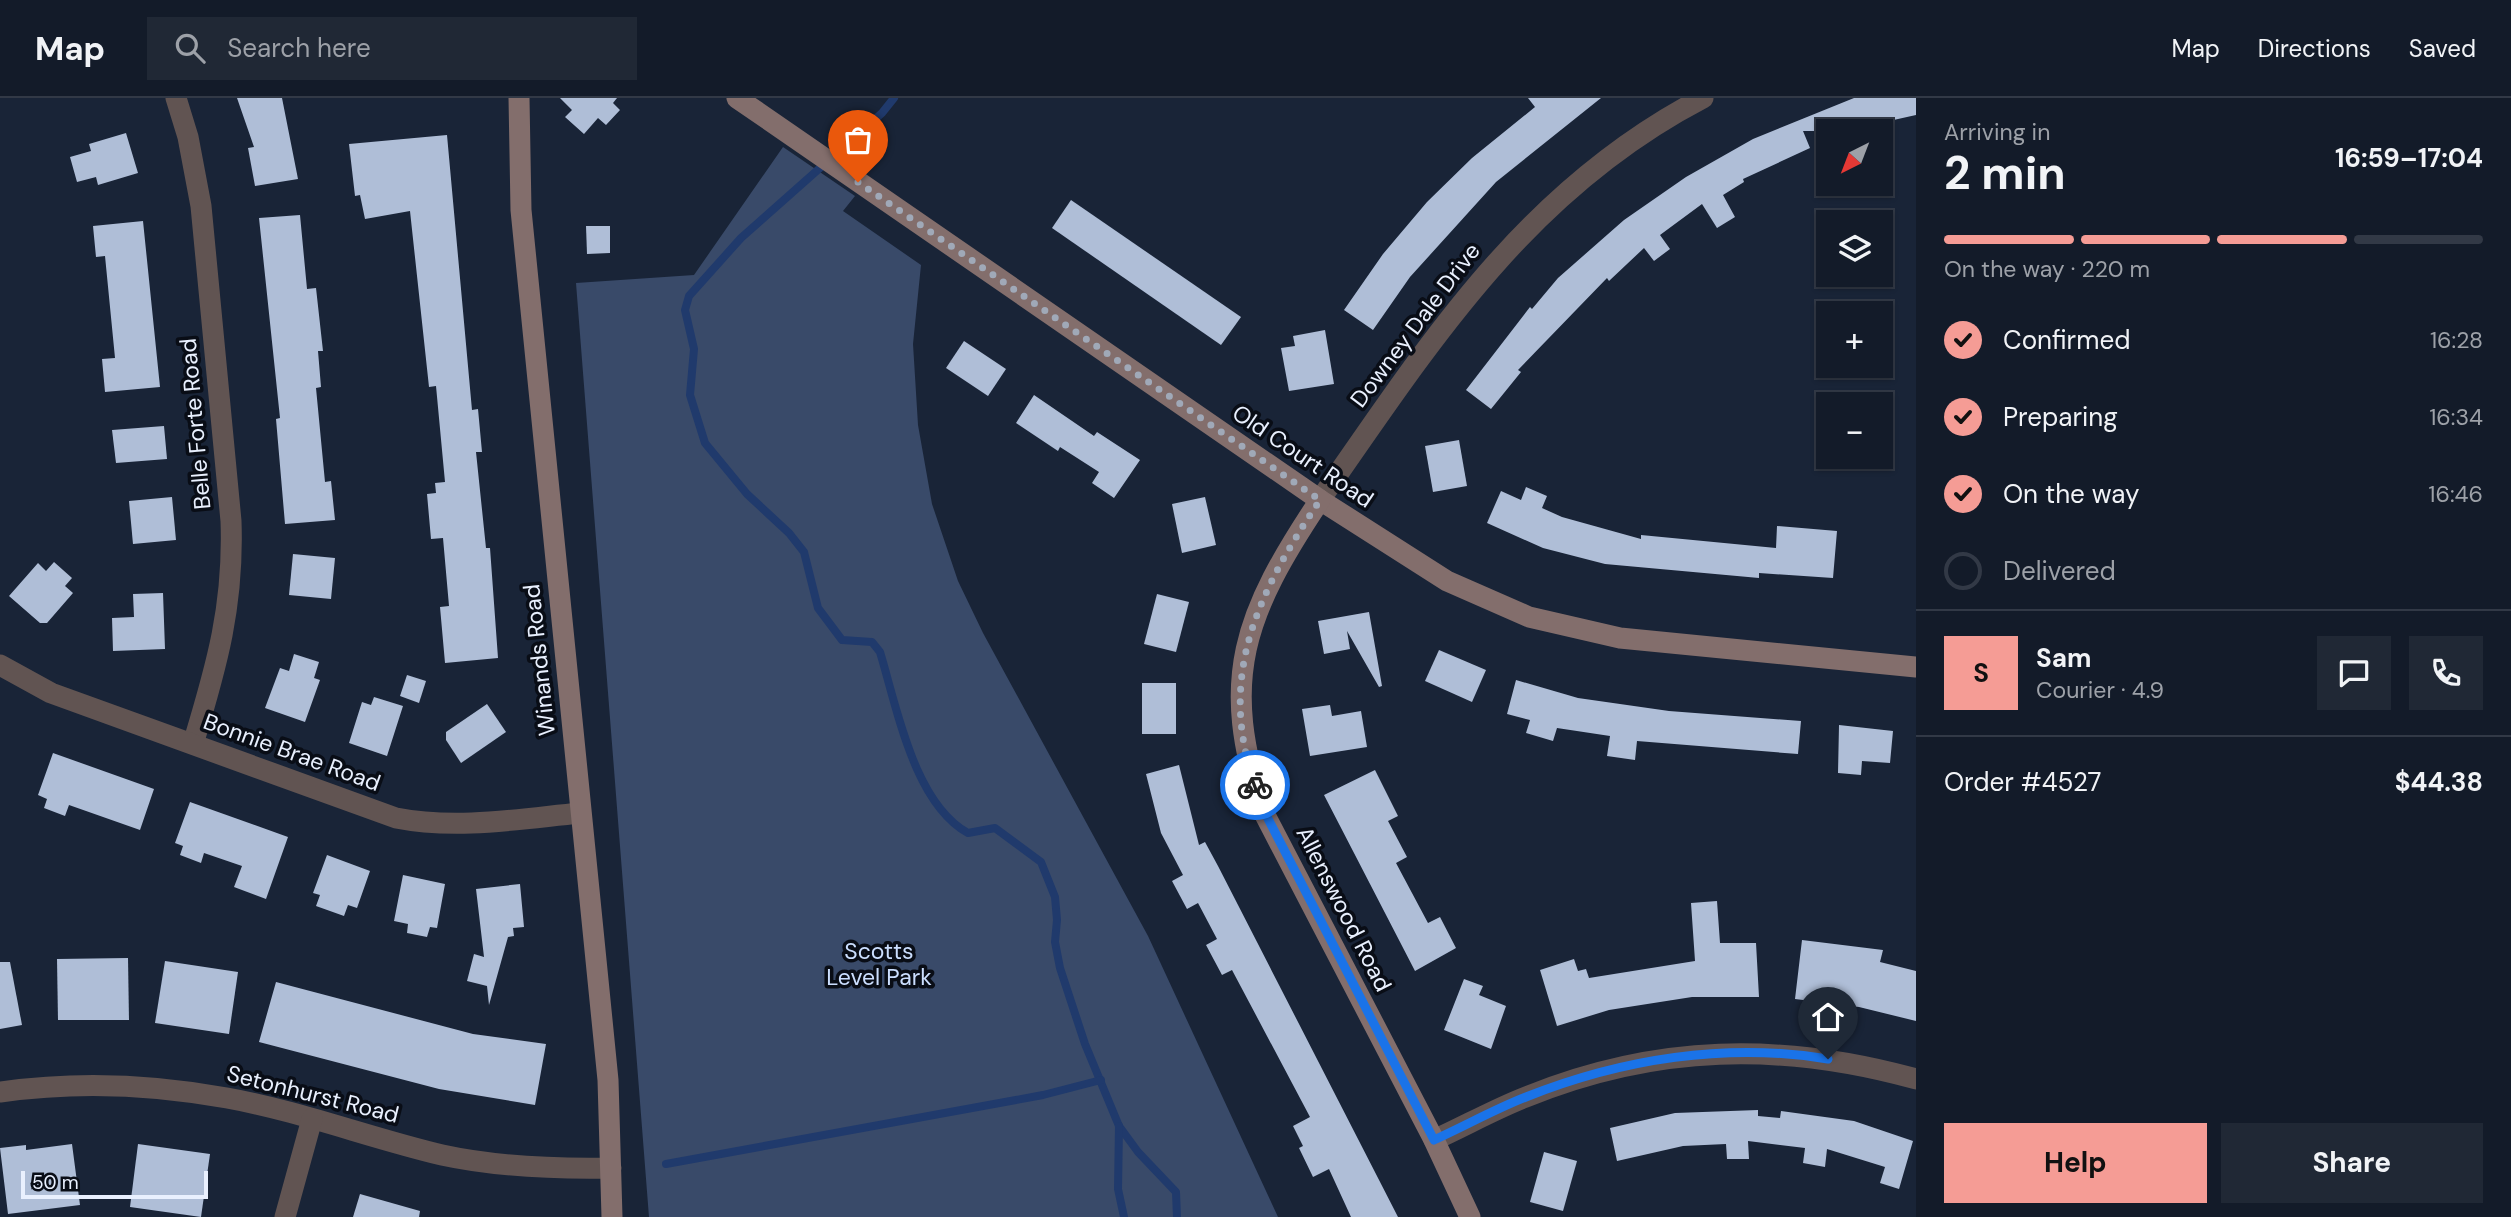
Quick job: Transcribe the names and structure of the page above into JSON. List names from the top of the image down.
{
  "streets": {
    "street": [
      "Downey Dale Drive",
      "Belle Forte Road",
      "Old Court Road",
      "Winands Road",
      "Bonnie Brae Road",
      "Allenswood Road",
      "Setonhurst Road"
    ]
  },
  "crossings": [
    ["Downey Dale Drive", "Old Court Road"],
    ["Downey Dale Drive", "Allenswood Road"],
    ["Belle Forte Road", "Bonnie Brae Road"],
    ["Old Court Road", "Allenswood Road"],
    ["Winands Road", "Bonnie Brae Road"],
    ["Winands Road", "Setonhurst Road"]
  ],
  "parks": ["Scotts Level Park"],
  "scale_bar": "50 m",
  "north": "bottom left",
  "page": {
    "header": "Map",
    "search": "Search here",
    "nav": ["Map", "Directions", "Saved"],
    "heading": ["2 min", "Arriving in", "16:59–17:04"],
    "panel": [
      "Sam",
      "Courier · 4.9",
      "Order #4527",
      "$44.38"
    ],
    "map_buttons": ["+", "−"],
    "bar": "On the way · 220 m",
    "list": [
      ["Confirmed", "16:28"],
      ["Preparing", "16:34"],
      ["On the way", "16:46"],
      "Delivered"
    ],
    "round": "S",
    "buttons": ["Help", "Share"],
    "scale": "50 m"
  }
}
